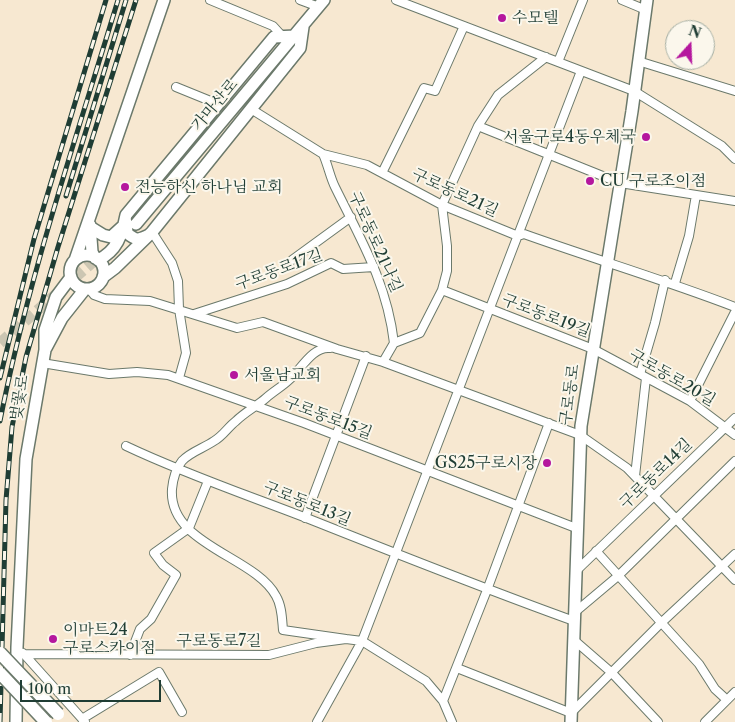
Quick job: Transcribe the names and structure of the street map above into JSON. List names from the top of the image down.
{
  "streets": {
    "main road": ["가마산로", "구로동로", "벚꽃로"],
    "street": [
      "구로동로21길",
      "구로동로21나길",
      "구로동로17길",
      "구로동로19길",
      "구로동로20길",
      "구로동로15길",
      "구로동로14길",
      "구로동로13길",
      "구로동로7길"
    ]
  },
  "crossings": [
    ["구로동로21길", "구로동로21나길"],
    ["구로동로21길", "구로동로"],
    ["구로동로21나길", "구로동로17길"],
    ["구로동로19길", "구로동로20길"],
    ["구로동로19길", "구로동로"],
    ["구로동로20길", "구로동로"],
    ["구로동로20길", "구로동로14길"],
    ["구로동로", "구로동로15길"],
    ["구로동로", "구로동로14길"],
    ["구로동로", "구로동로13길"],
    ["벚꽃로", "구로동로15길"],
    ["벚꽃로", "구로동로7길"]
  ],
  "places": [
    "수모텔",
    "서울구로4동우체국",
    "CU 구로조이점",
    "전능하신 하나님 교회",
    "서울남교회",
    "GS25구로시장",
    "이마트24 구로스카이점"
  ],
  "scale_bar": "100 m",
  "north": "top"
}
